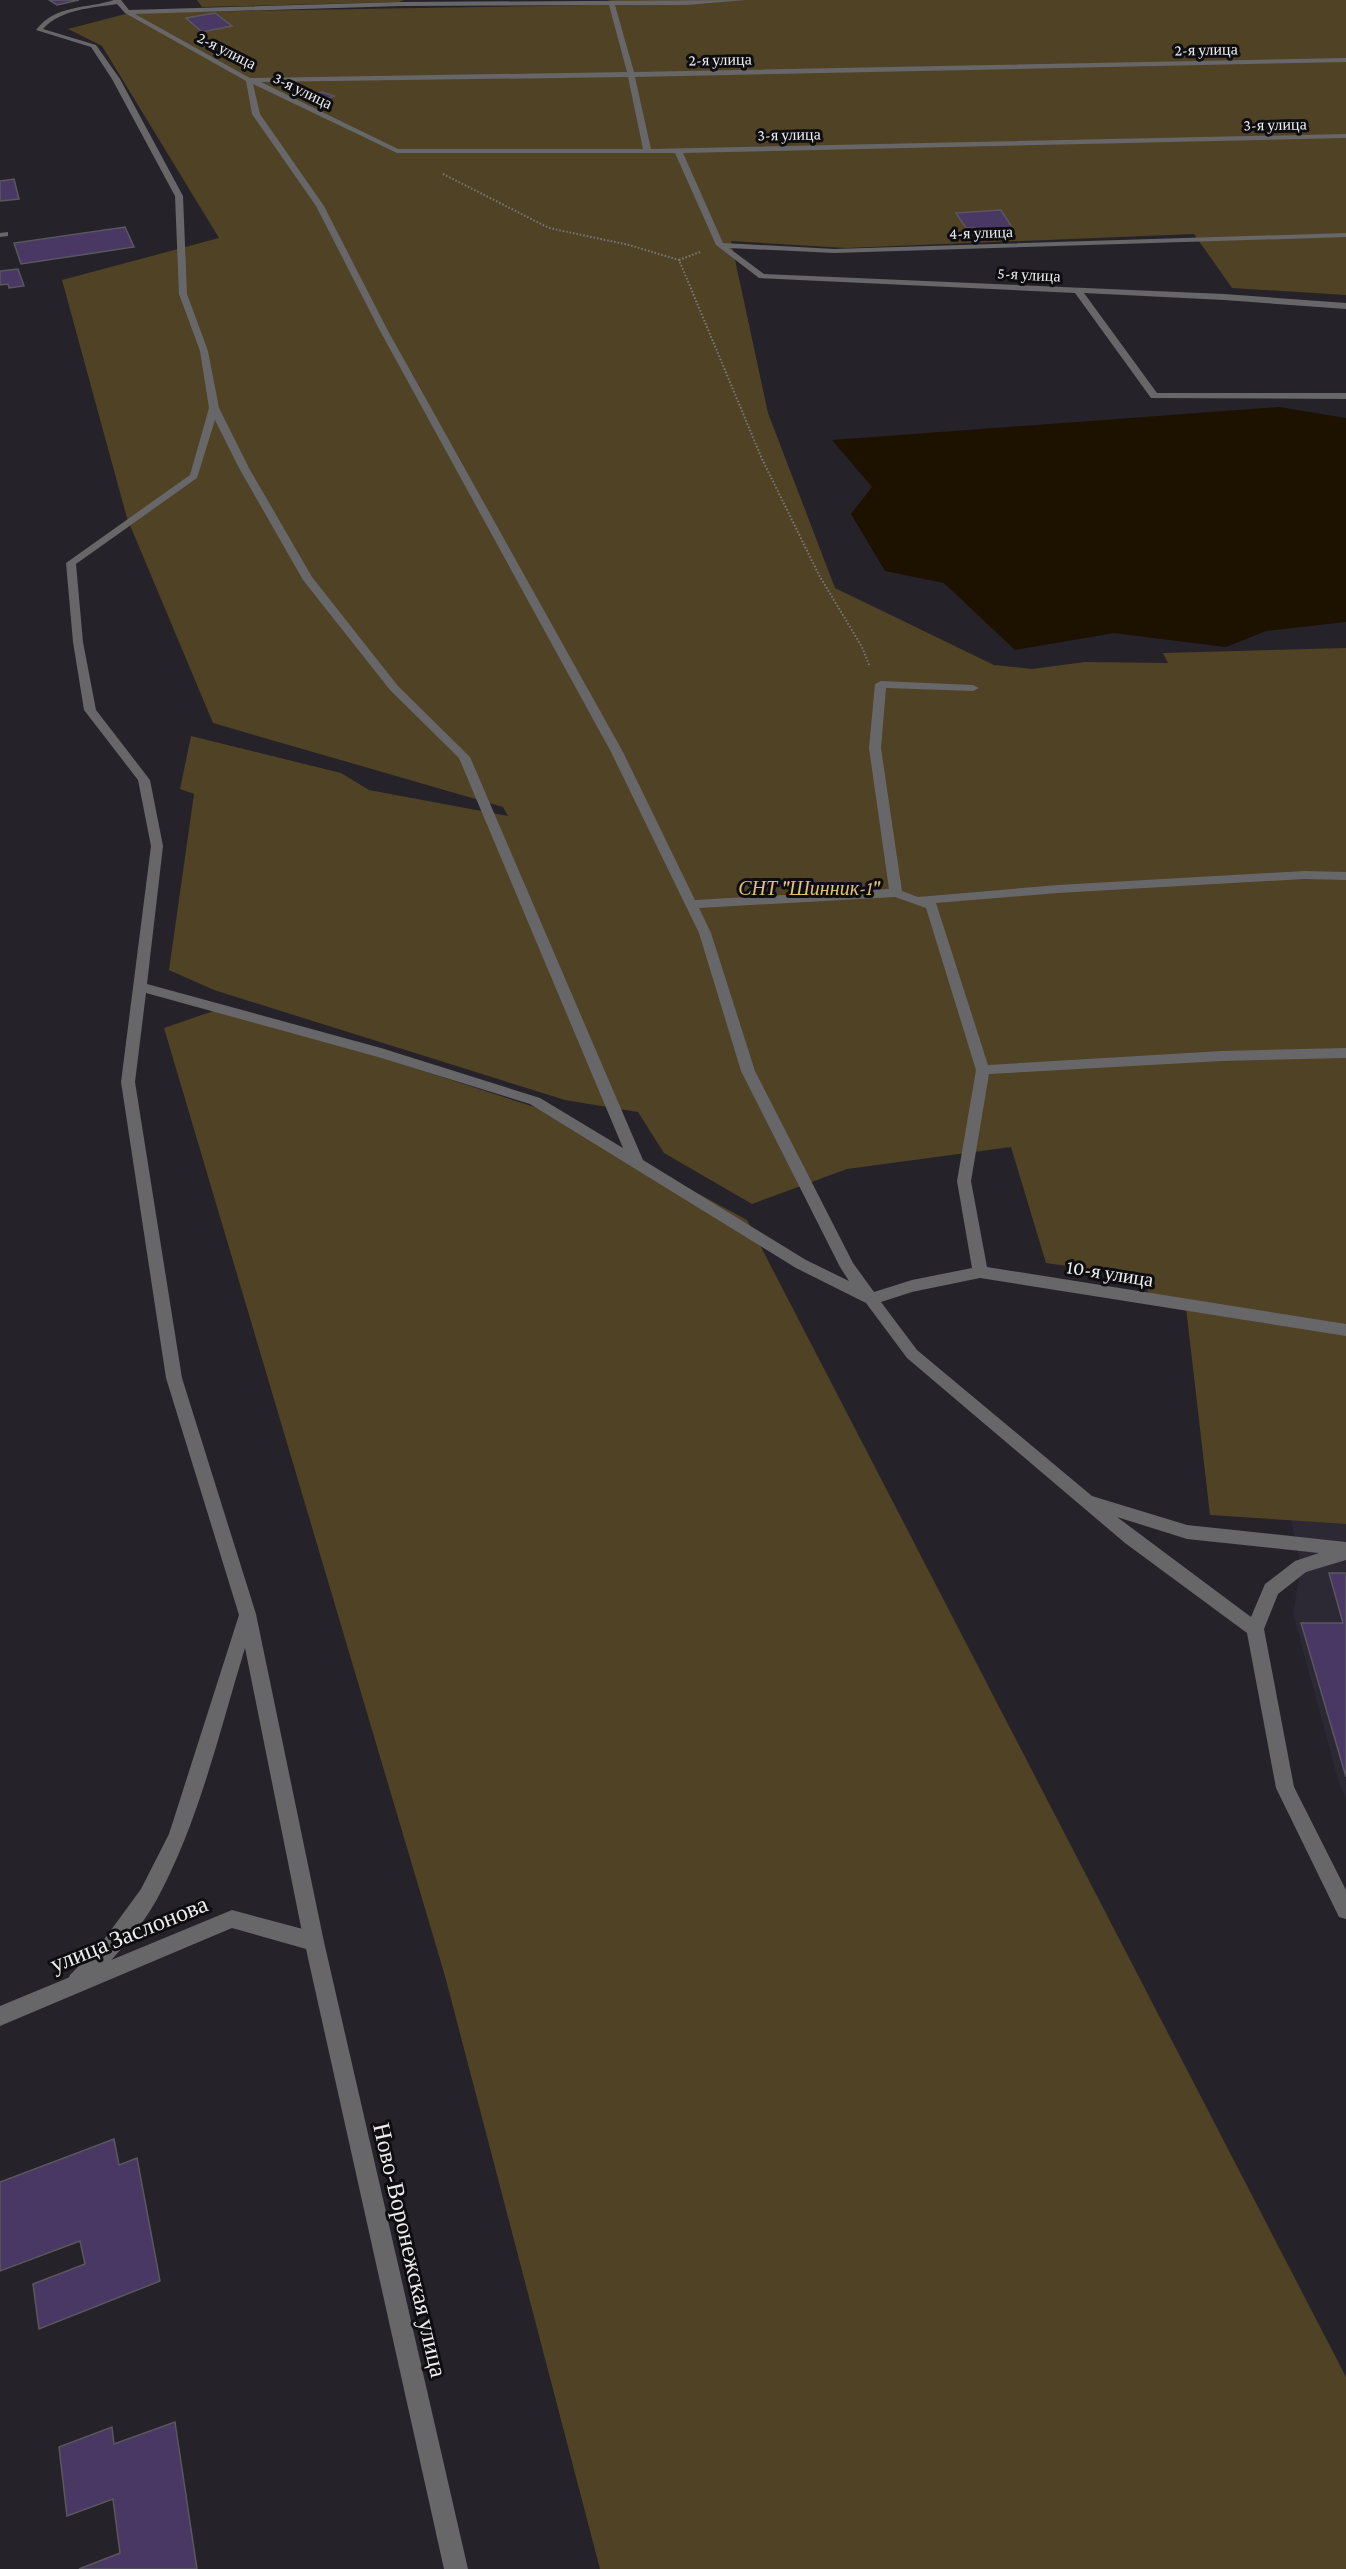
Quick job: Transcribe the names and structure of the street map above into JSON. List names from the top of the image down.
{
  "streets": {
    "street": [
      "2-я улица",
      "3-я улица",
      "4-я улица",
      "5-я улица",
      "10-я улица",
      "улица Заслонова",
      "Ново-Воронежская улица"
    ]
  },
  "crossings": [
    ["2-я улица", "3-я улица"],
    ["4-я улица", "5-я улица"],
    ["улица Заслонова", "Ново-Воронежская улица"]
  ],
  "parks": ["СНТ \"Шинник-1\""]
}
